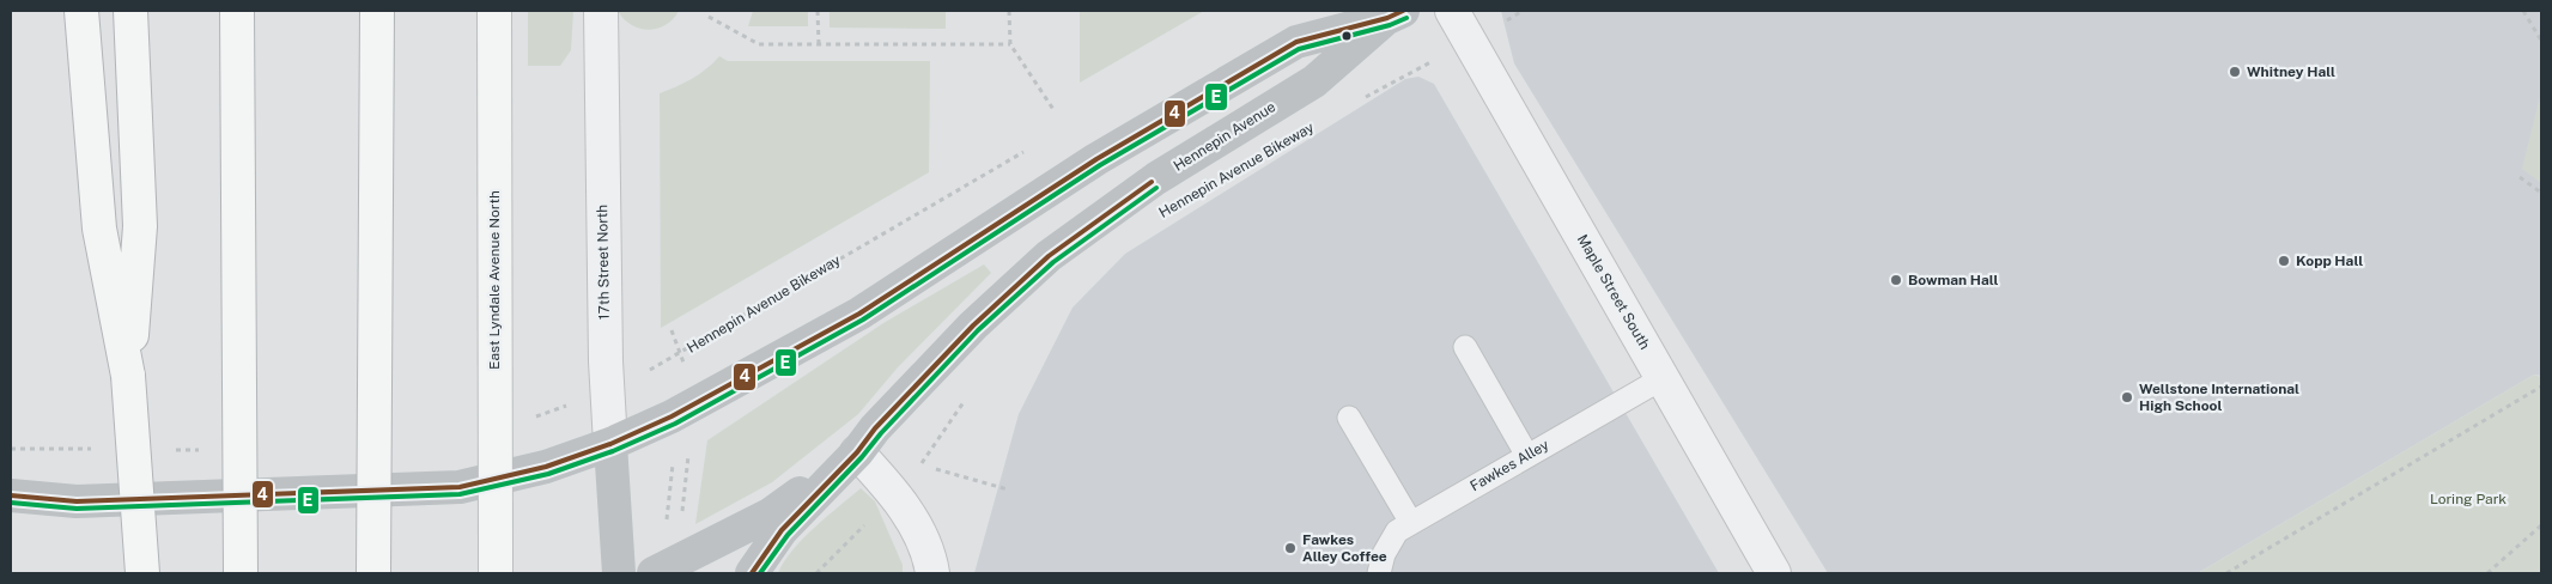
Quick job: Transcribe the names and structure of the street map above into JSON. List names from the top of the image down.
{
  "streets": {
    "main road": ["Hennepin Avenue", "17th Street North", "East Lyndale Avenue North"],
    "street": ["Maple Street South"],
    "lane": ["Fawkes Alley"],
    "path": ["Hennepin Avenue Bikeway"]
  },
  "crossings": [
    ["Hennepin Avenue", "17th Street North"],
    ["Maple Street South", "Fawkes Alley"]
  ],
  "parks": ["Loring Park"],
  "places": [
    "Whitney Hall",
    "Kopp Hall",
    "Bowman Hall",
    "Wellstone International High School",
    "Fawkes Alley Coffee"
  ],
  "lines": ["transit line 4", "transit line E"]
}
